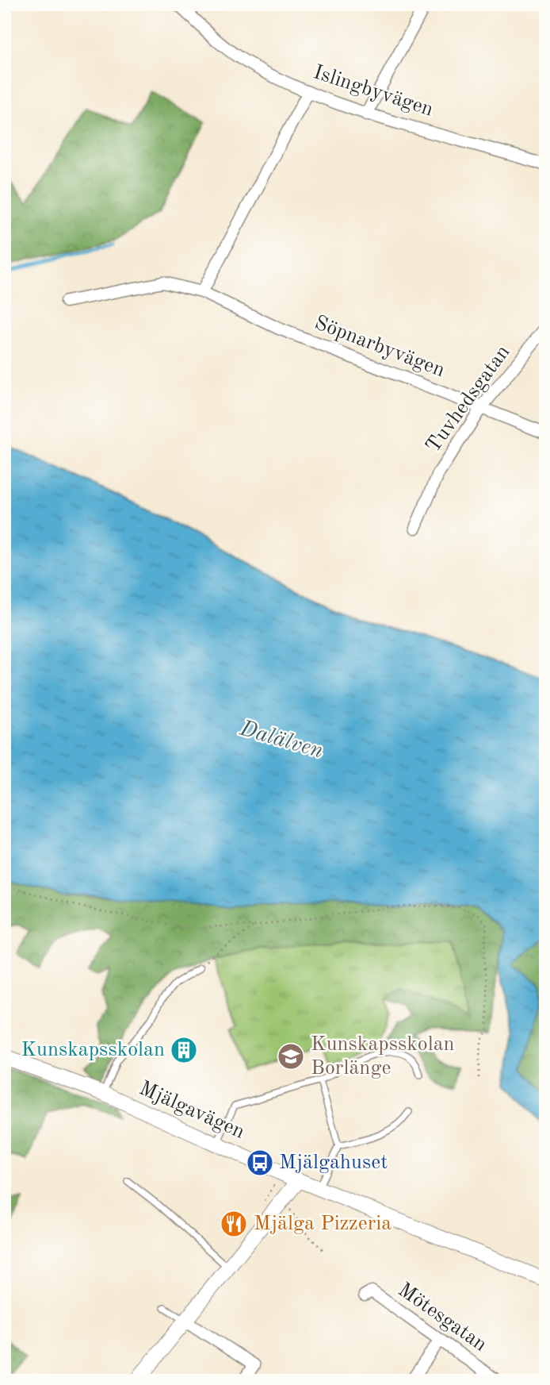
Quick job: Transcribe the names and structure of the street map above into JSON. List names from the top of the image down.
{
  "streets": {
    "street": [
      "Islingbyvägen",
      "Söpnarbyvägen",
      "Tuvhedsgatan",
      "Mjälgavägen",
      "Mötesgatan"
    ]
  },
  "crossings": [
    ["Söpnarbyvägen", "Tuvhedsgatan"]
  ],
  "water": ["Dalälven"],
  "places": {
    "building": ["Kunskapsskolan"],
    "school or university": ["Kunskapsskolan Borlänge"],
    "bus stop": ["Mjälgahuset"],
    "restaurant": ["Mjälga Pizzeria"]
  }
}
